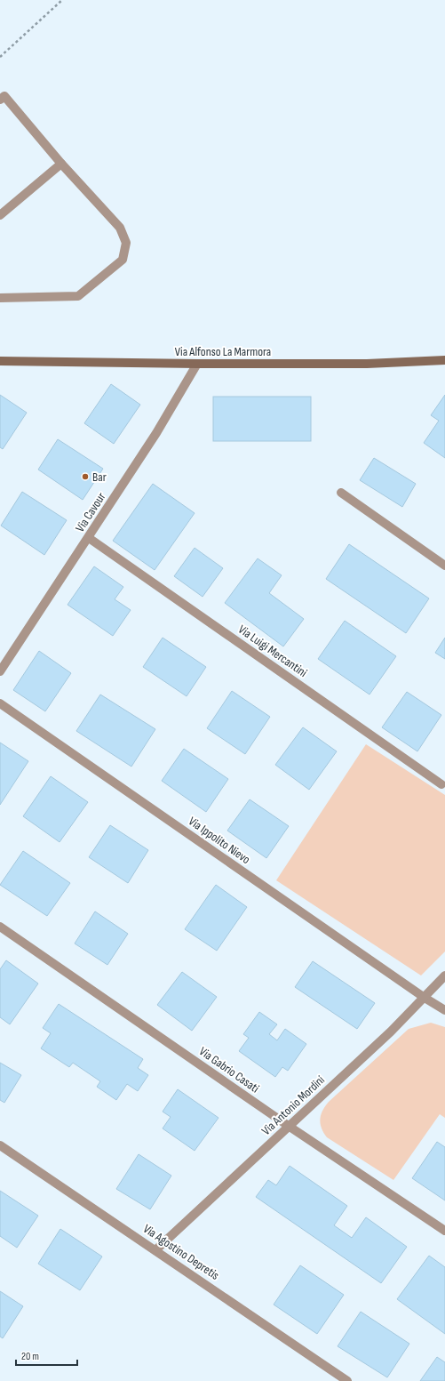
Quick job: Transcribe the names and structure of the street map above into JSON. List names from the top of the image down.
{
  "streets": {
    "street": [
      "Via Alfonso La Marmora",
      "Via Cavour",
      "Via Luigi Mercantini",
      "Via Ippolito Nievo",
      "Via Gabrio Casati",
      "Via Antonio Mordini",
      "Via Agostino Depretis"
    ]
  },
  "crossings": [
    ["Via Alfonso La Marmora", "Via Cavour"],
    ["Via Cavour", "Via Luigi Mercantini"],
    ["Via Ippolito Nievo", "Via Antonio Mordini"],
    ["Via Gabrio Casati", "Via Antonio Mordini"],
    ["Via Antonio Mordini", "Via Agostino Depretis"]
  ],
  "places": ["Bar"],
  "scale_bar": "20 m"
}
